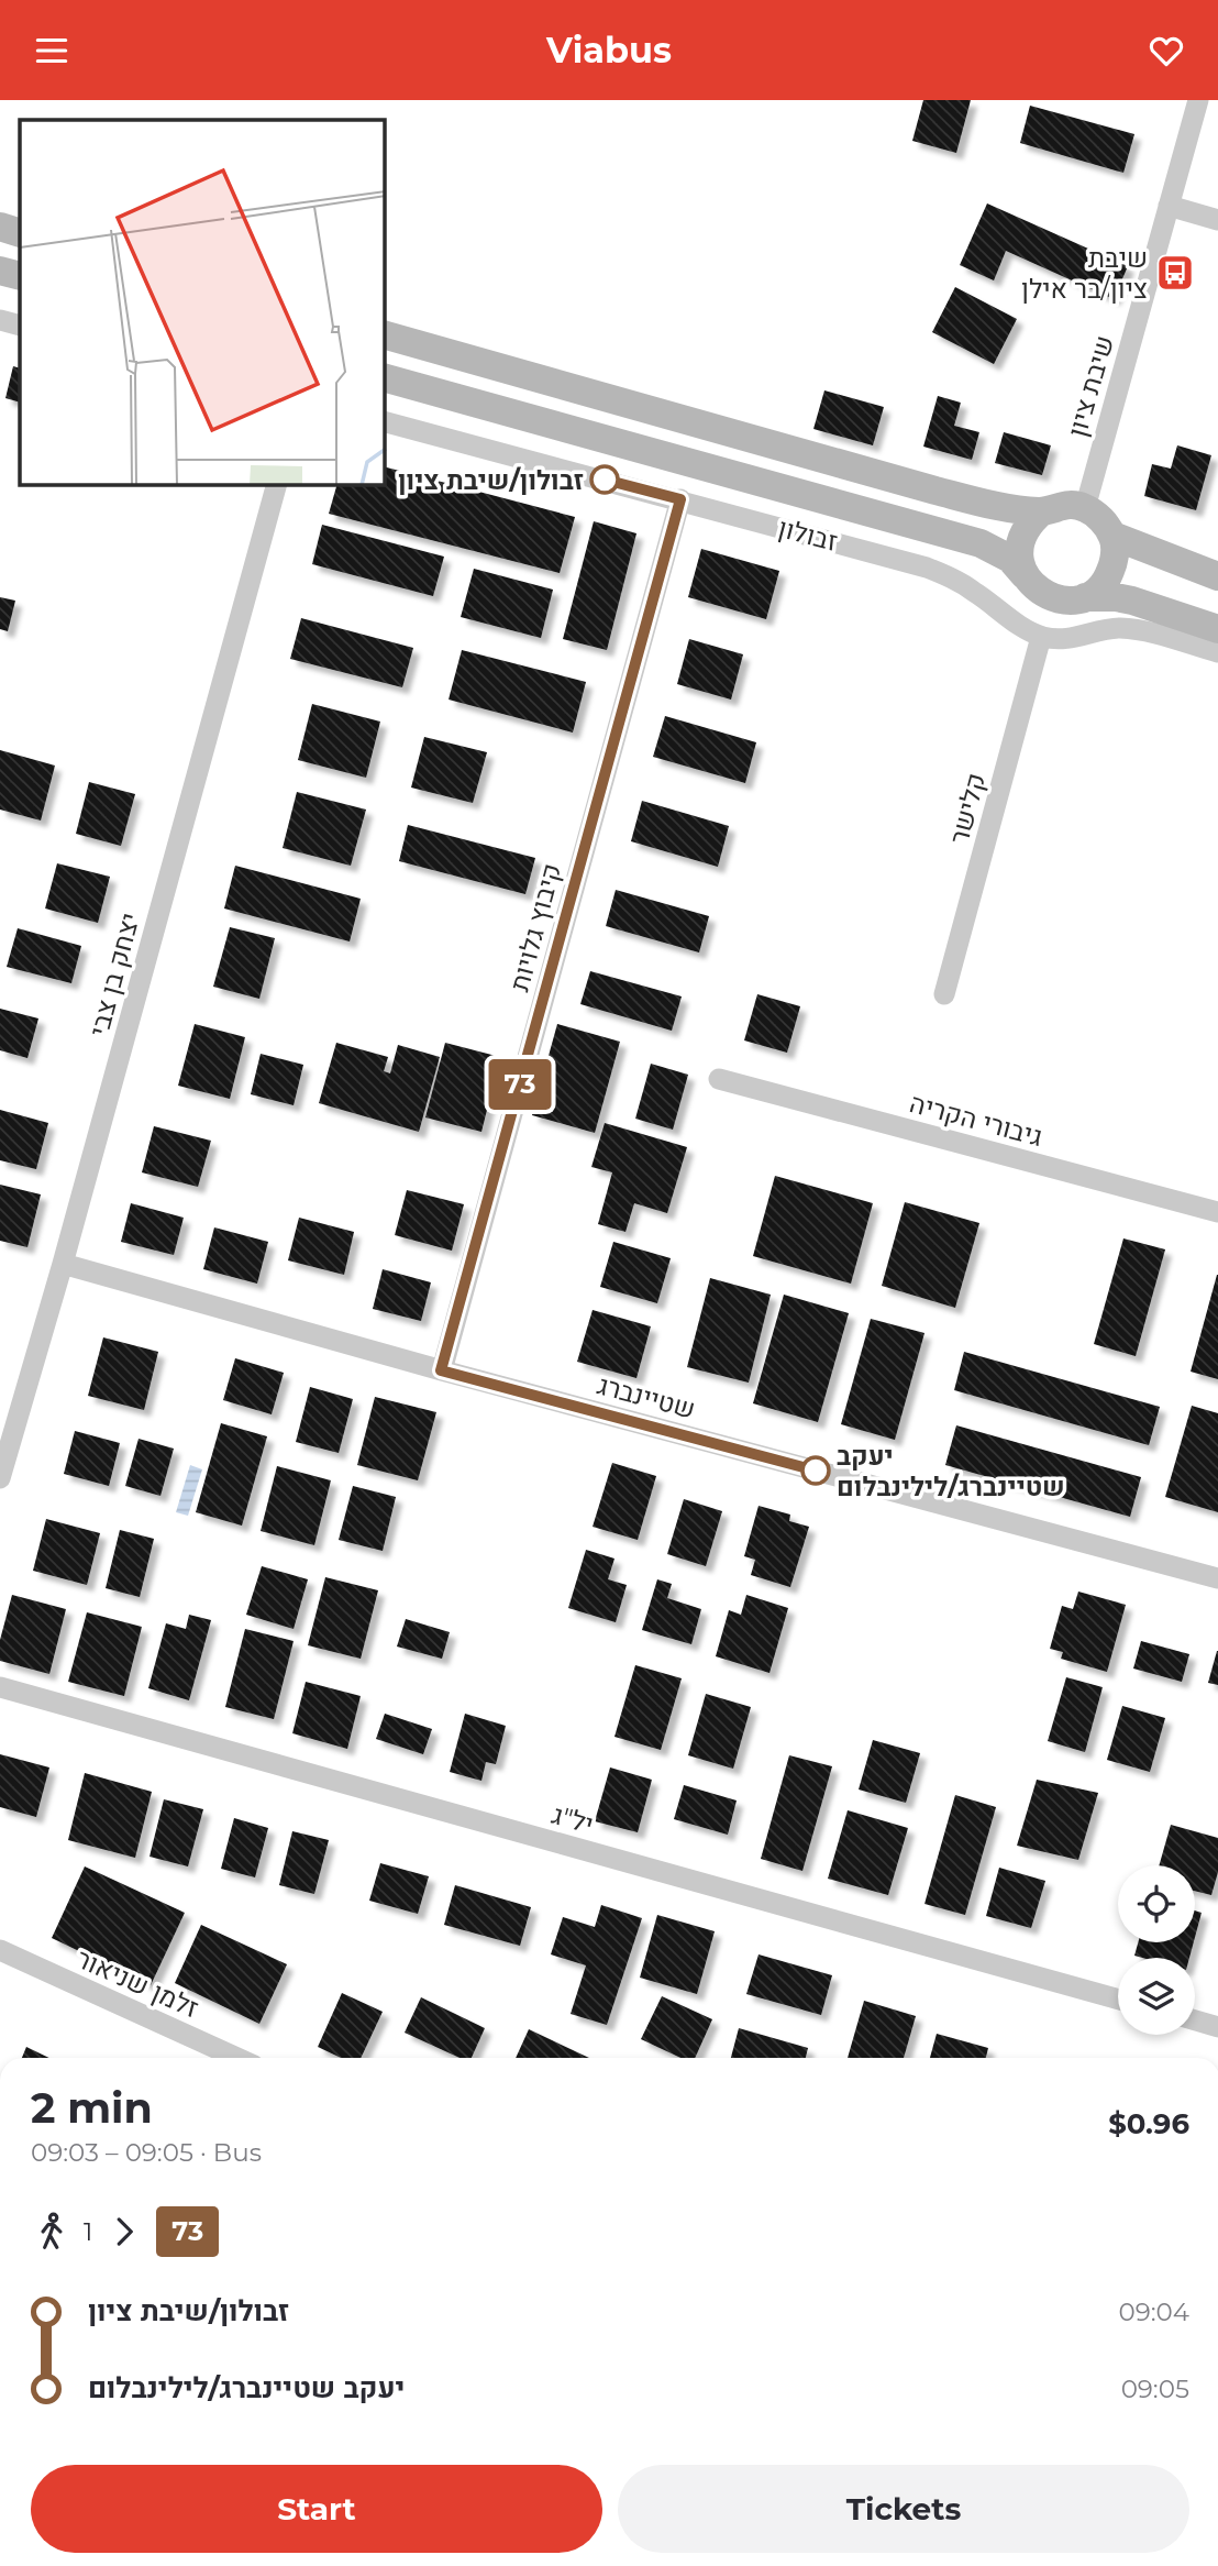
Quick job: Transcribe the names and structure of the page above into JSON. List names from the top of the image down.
{
  "streets": {
    "main road": ["זבולון"],
    "street": [
      "שיבת ציון",
      "קלישר",
      "קיבוץ גלויות",
      "יצחק בן צבי",
      "גיבורי הקריה",
      "שטיינברג",
      "יל\"ג",
      "זלמן שניאור"
    ]
  },
  "crossings": [
    ["שיבת ציון", "זבולון"],
    ["זבולון", "קלישר"],
    ["זבולון", "קיבוץ גלויות"],
    ["קיבוץ גלויות", "שטיינברג"],
    ["יצחק בן צבי", "שטיינברג"]
  ],
  "places": {
    "bus stop": ["שיבת ציון/בר אילן"],
    "other": ["זבולון/שיבת ציון", "יעקב שטיינברג/לילינבלום"]
  },
  "lines": ["bus line 73"],
  "page": {
    "header": "Viabus",
    "on_map": "73",
    "heading": ["2 min", "09:03 – 09:05 · Bus", "$0.96"],
    "legs": ["1", "73"],
    "list": [
      {
        "name": "זבולון/שיבת ציון",
        "value": "09:04"
      },
      {
        "name": "יעקב שטיינברג/לילינבלום",
        "value": "09:05"
      }
    ],
    "buttons": ["Start", "Tickets"]
  }
}
